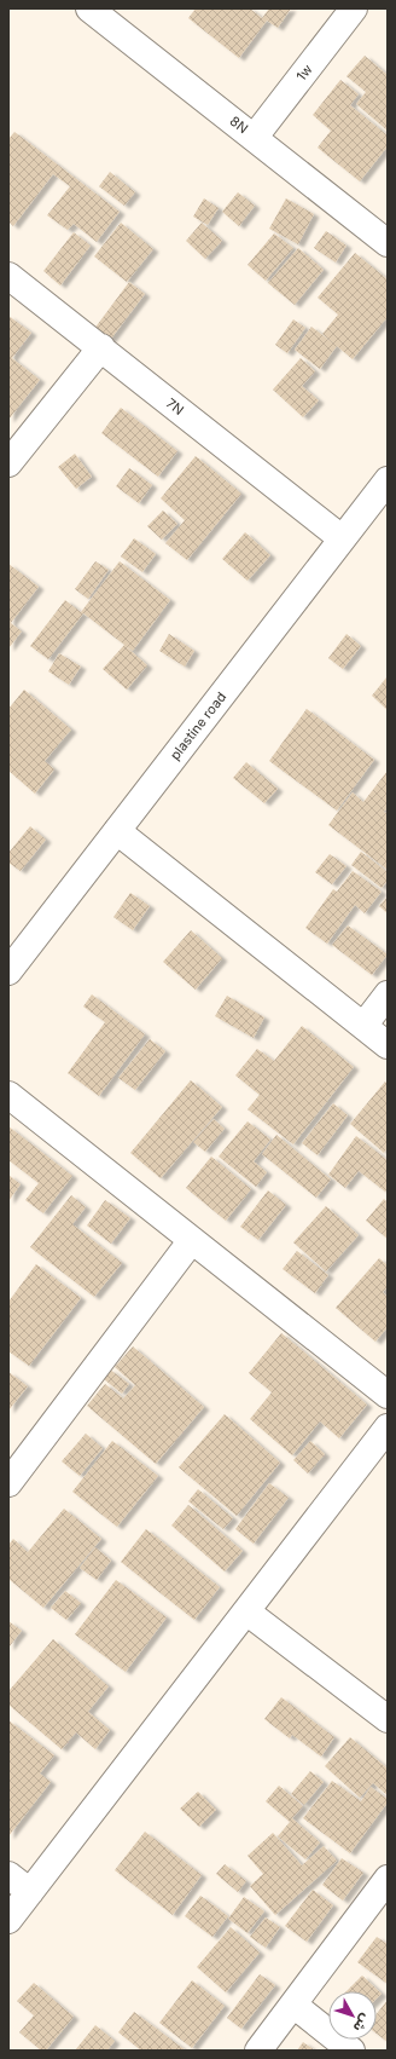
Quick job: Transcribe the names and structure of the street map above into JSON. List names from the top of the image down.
{
  "streets": {
    "street": [
      "1w",
      "8N",
      "7N",
      "plastine road"
    ]
  },
  "crossings": [
    ["1w", "8N"],
    ["7N", "plastine road"]
  ],
  "north": "bottom right"
}
